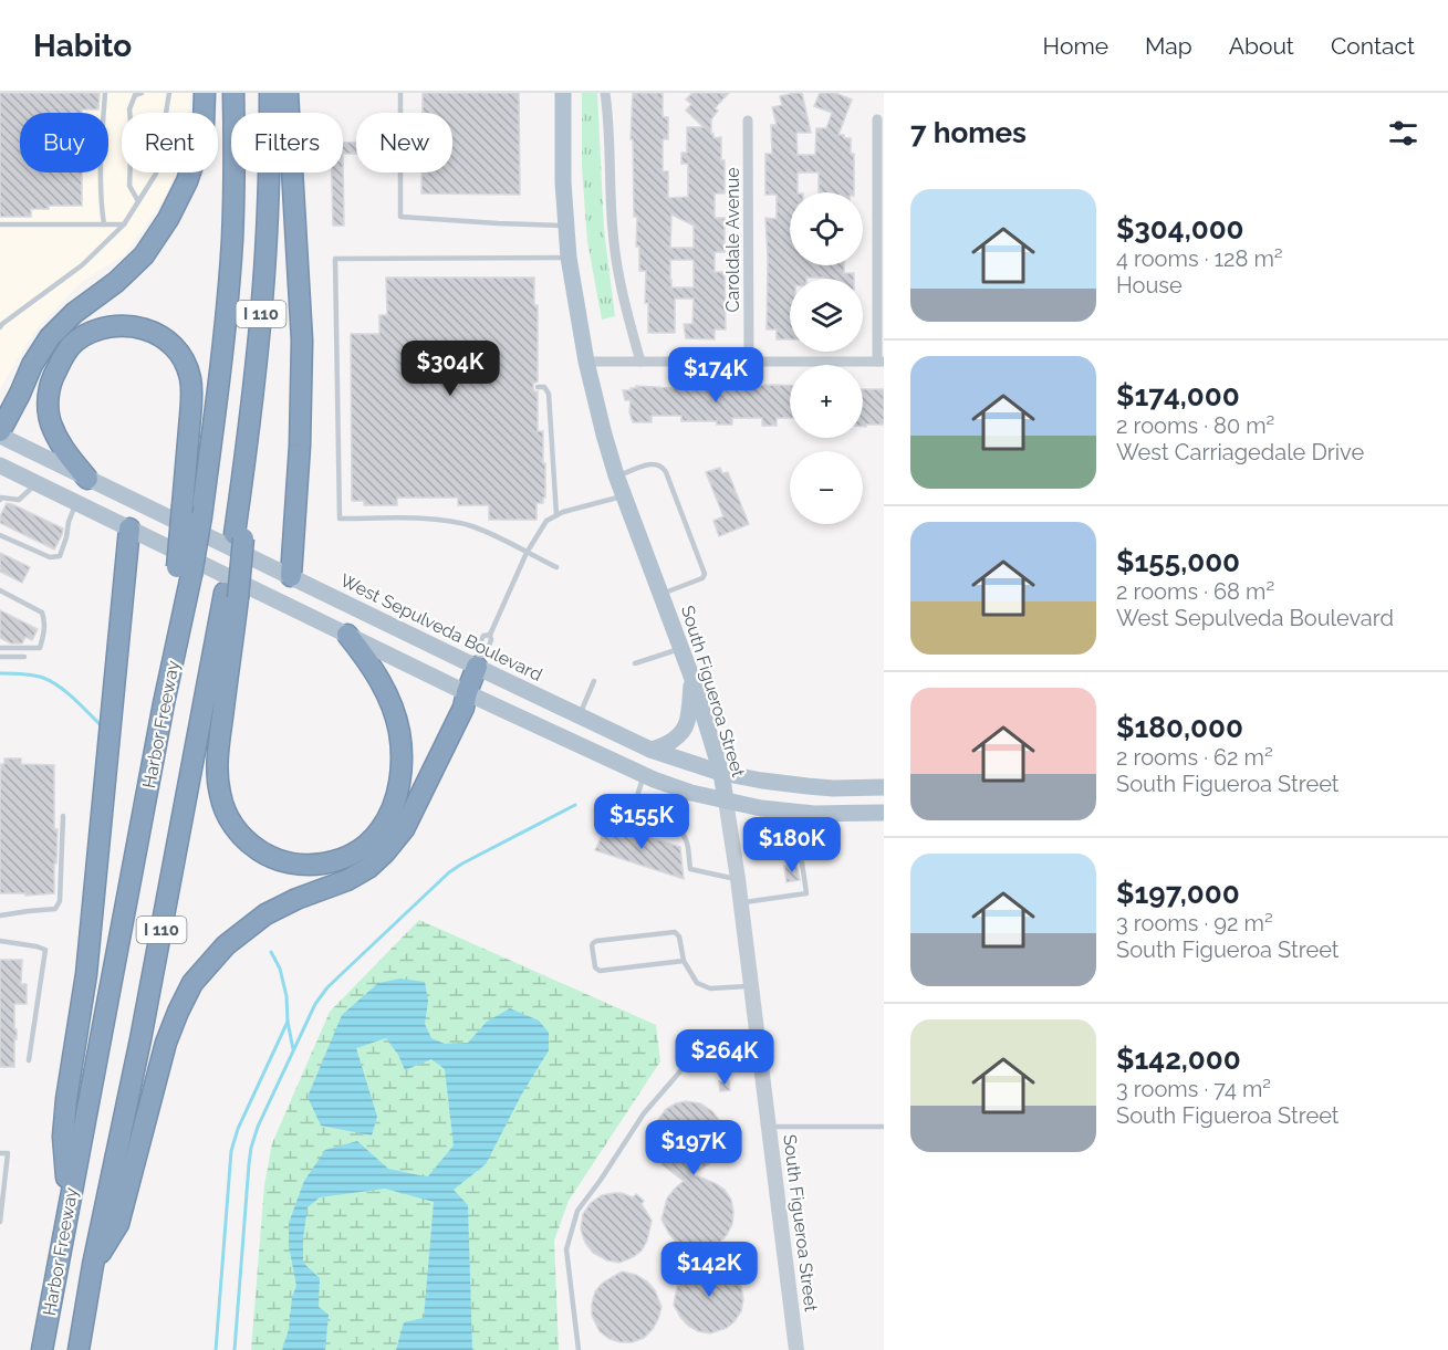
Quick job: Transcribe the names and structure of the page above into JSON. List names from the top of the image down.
{
  "streets": {
    "highway": ["I 110", "Harbor Freeway"],
    "main road": ["West Sepulveda Boulevard", "South Figueroa Street"],
    "street": ["Caroldale Avenue"]
  },
  "crossings": [
    ["West Sepulveda Boulevard", "South Figueroa Street"]
  ],
  "page": {
    "header": "Habito",
    "nav": [
      "Home",
      "Map",
      "About",
      "Contact"
    ],
    "heading": "7 homes",
    "chip": [
      "Buy",
      "Rent",
      "Filters",
      "New"
    ],
    "list": [
      {
        "name": "$304,000",
        "note": "4 rooms · 128 m² · House"
      },
      {
        "name": "$174,000",
        "note": "2 rooms · 80 m² · West Carriagedale Drive"
      },
      {
        "name": "$155,000",
        "note": "2 rooms · 68 m² · West Sepulveda Boulevard"
      },
      {
        "name": "$180,000",
        "note": "2 rooms · 62 m² · South Figueroa Street"
      },
      {
        "name": "$197,000",
        "note": "3 rooms · 92 m² · South Figueroa Street"
      },
      {
        "name": "$142,000",
        "note": "3 rooms · 74 m² · South Figueroa Street"
      }
    ],
    "map_buttons": ["+", "−"],
    "price": [
      "$304K",
      "$174K",
      "$155K",
      "$180K",
      "$264K",
      "$197K",
      "$142K"
    ]
  }
}
